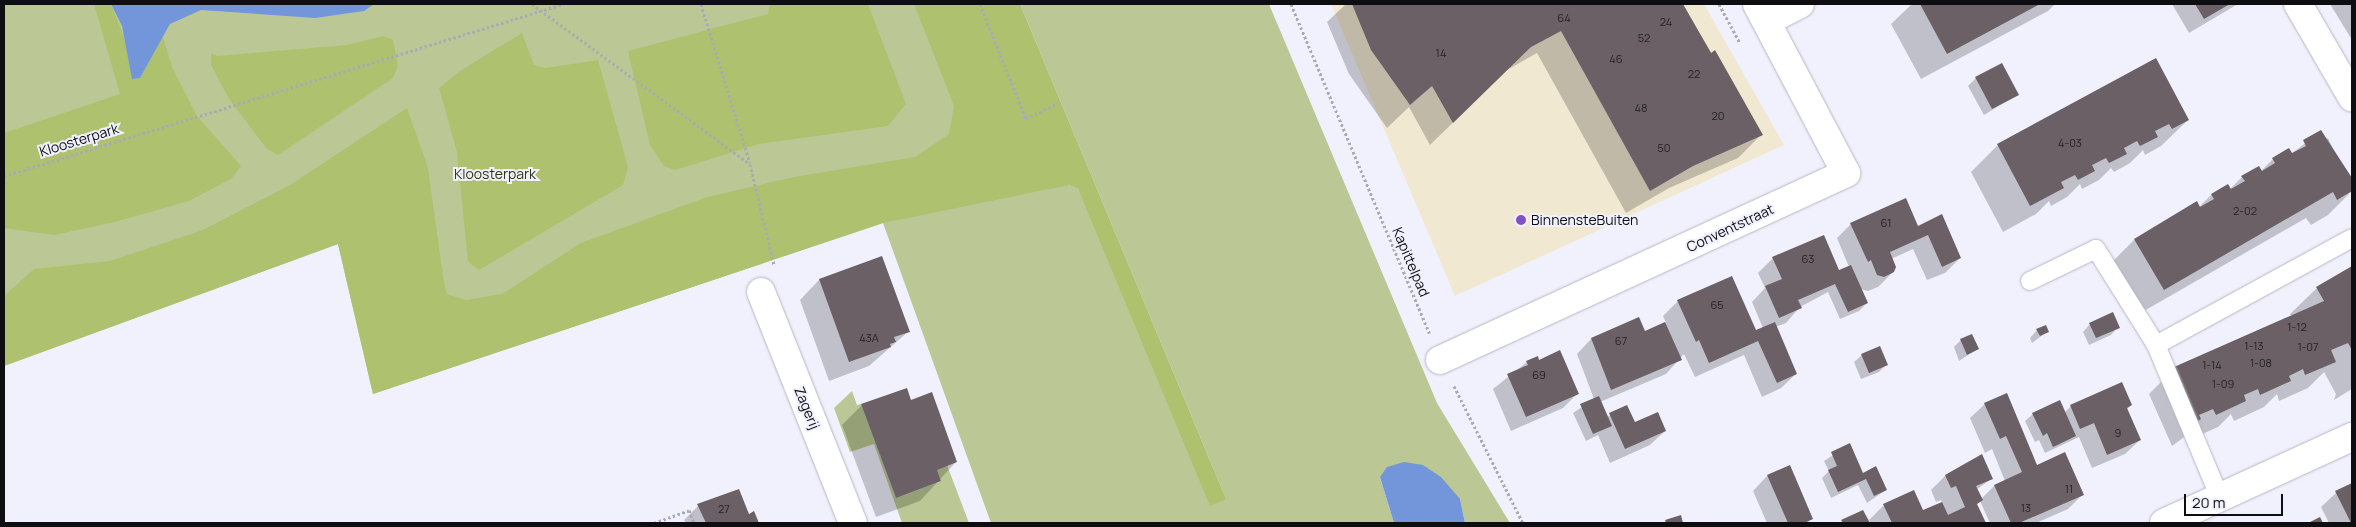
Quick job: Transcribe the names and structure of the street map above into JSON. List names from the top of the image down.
{
  "streets": {
    "street": ["Conventstraat", "Zagerij"],
    "path": ["Kloosterpark", "Kapittelpad"]
  },
  "crossings": [
    ["Conventstraat", "Kapittelpad"]
  ],
  "parks": ["Kloosterpark"],
  "places": ["BinnensteBuiten"],
  "house_numbers": [
    "64",
    "24",
    "52",
    "14",
    "46",
    "22",
    "48",
    "20",
    "4-03",
    "50",
    "2-02",
    "61",
    "63",
    "65",
    "1-12",
    "43A",
    "67",
    "1-13",
    "1-07",
    "1-08",
    "1-14",
    "69",
    "1-09",
    "9",
    "11",
    "13",
    "27"
  ],
  "scale_bar": "20 m"
}
